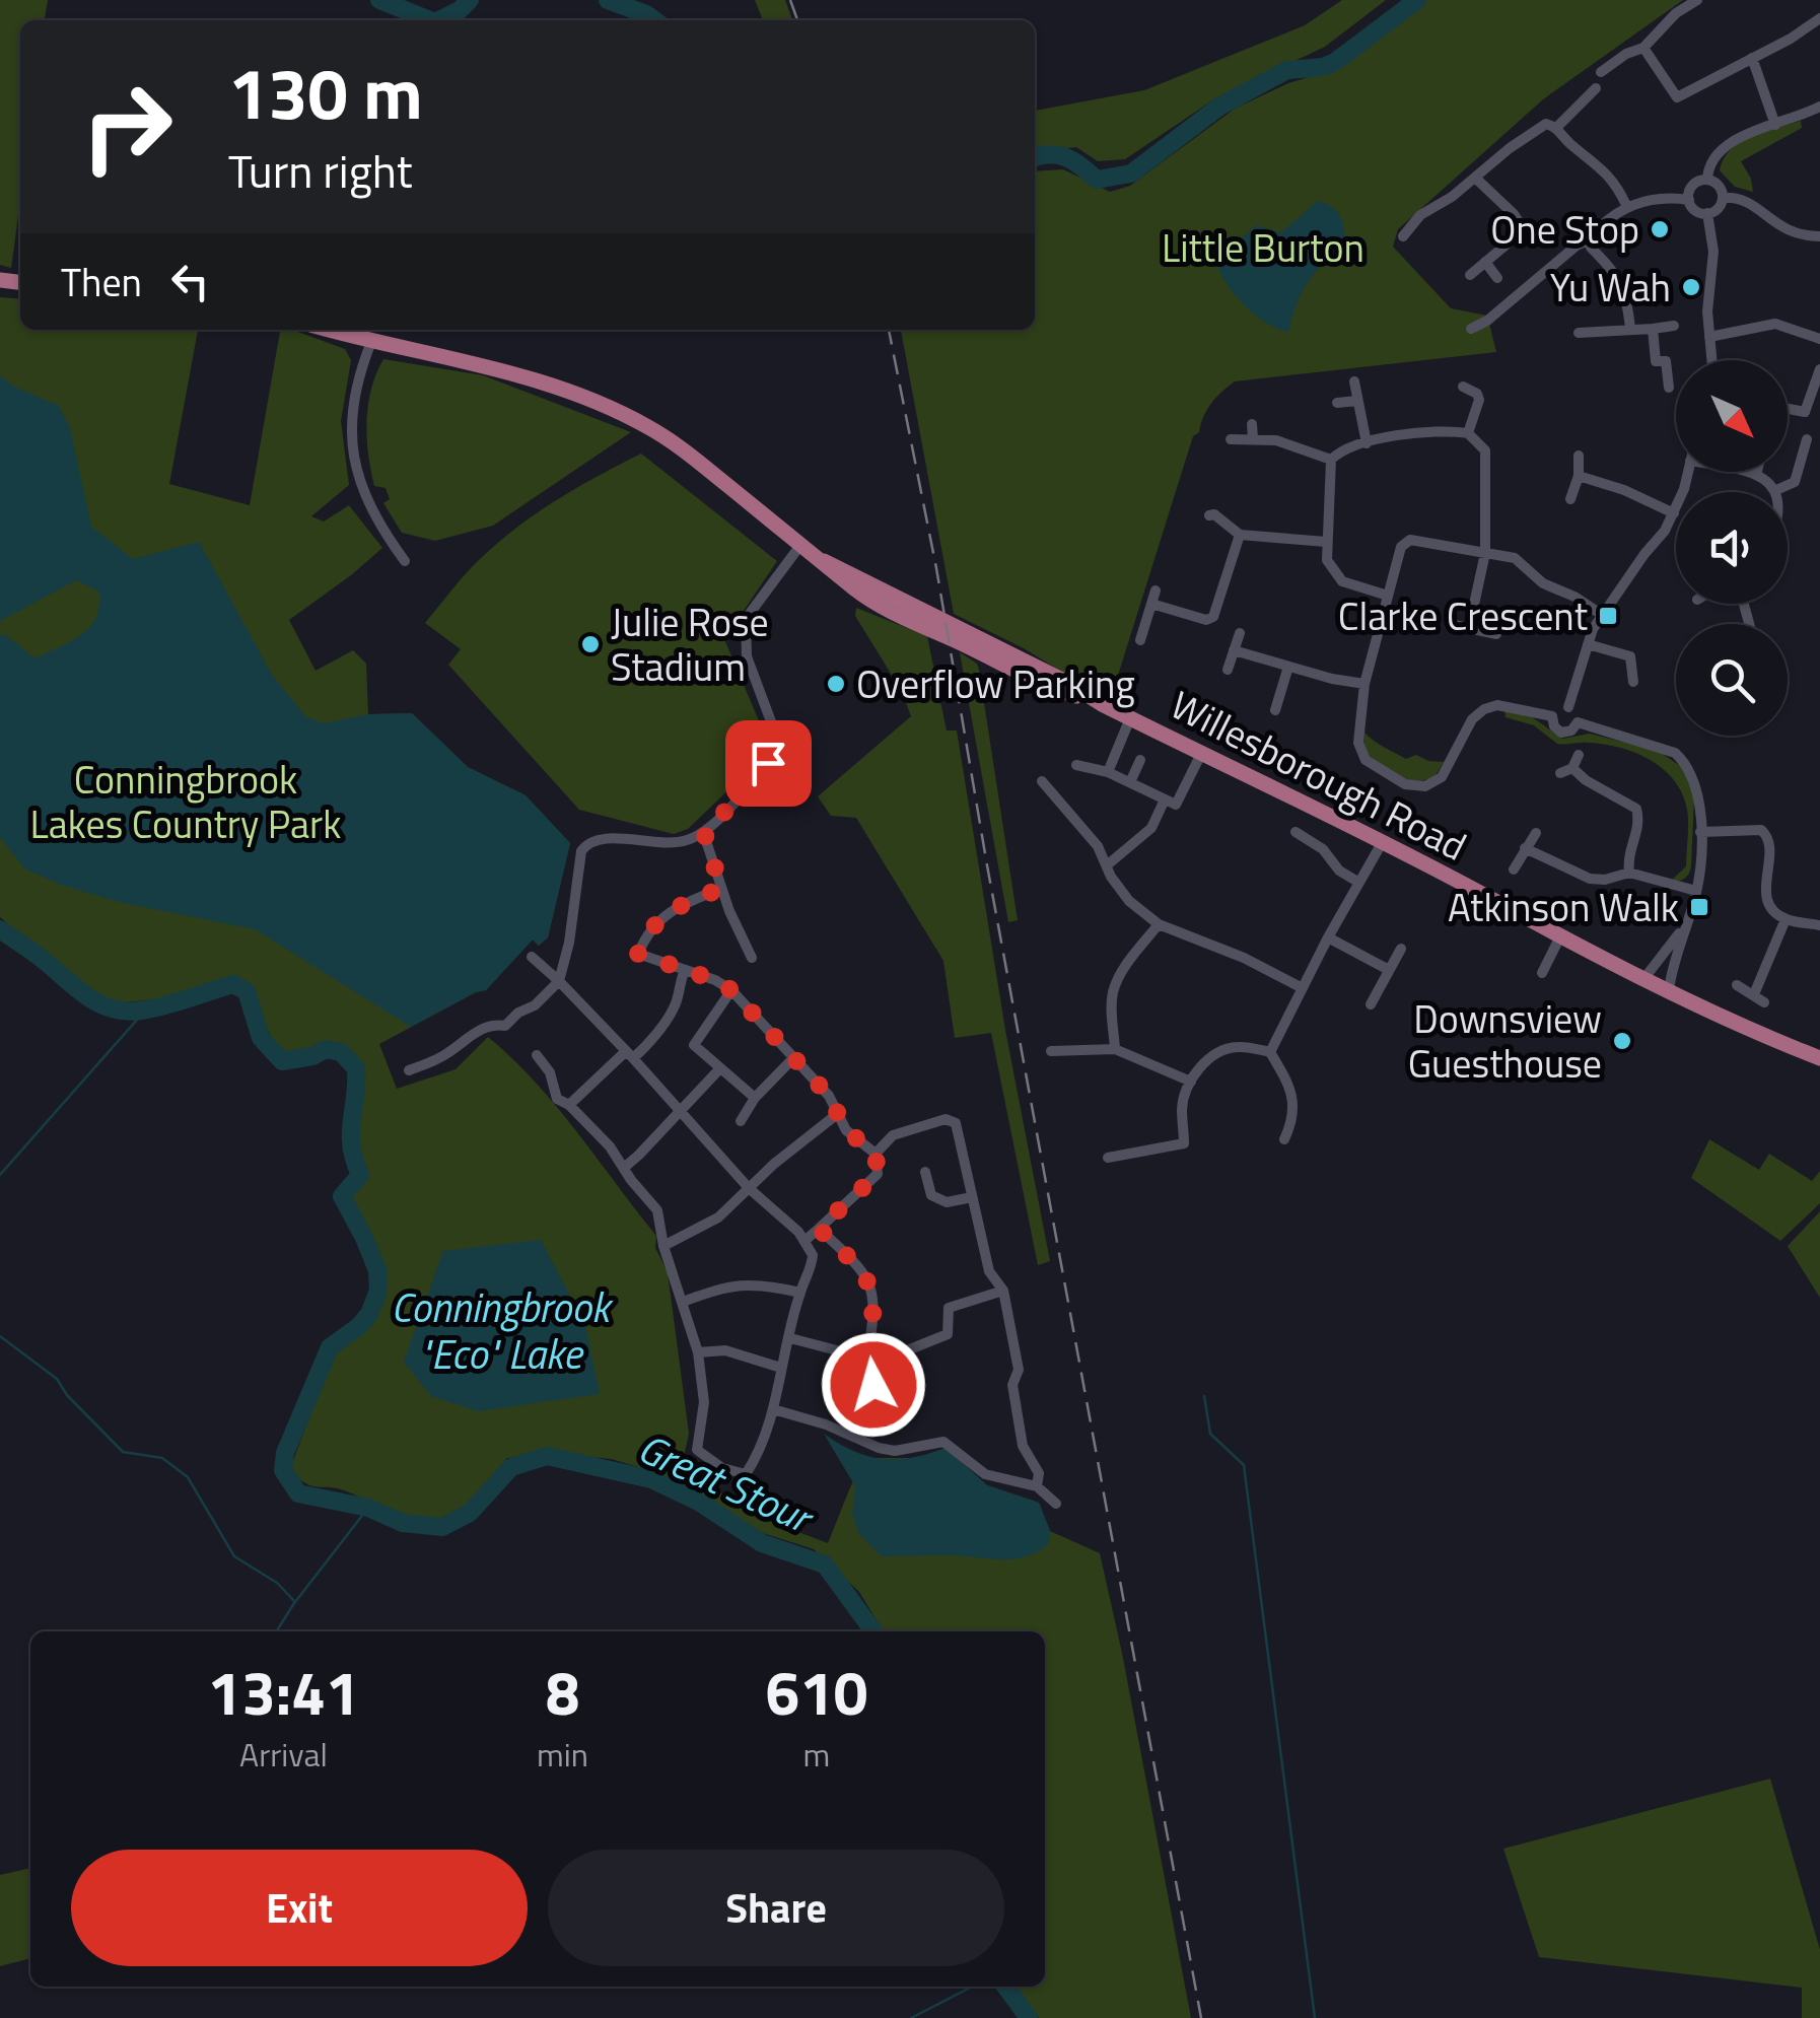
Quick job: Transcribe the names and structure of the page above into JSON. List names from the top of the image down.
{
  "streets": {
    "main road": ["Willesborough Road"]
  },
  "water": ["Conningbrook \"Eco\" Lake", "Great Stour"],
  "parks": ["Little Burton", "Conningbrook Lakes Country Park"],
  "places": {
    "other": [
      "One Stop",
      "Yu Wah",
      "Julie Rose Stadium",
      "Overflow Parking",
      "Downsview Guesthouse"
    ],
    "transit": ["Clarke Crescent", "Atkinson Walk"]
  },
  "north": "bottom right",
  "page": {
    "turn": ["130 m", "Turn right"],
    "then": "Then",
    "eta": [
      "13:41",
      "Arrival",
      "8",
      "min",
      "610",
      "m"
    ],
    "buttons": ["Exit", "Share"]
  }
}
